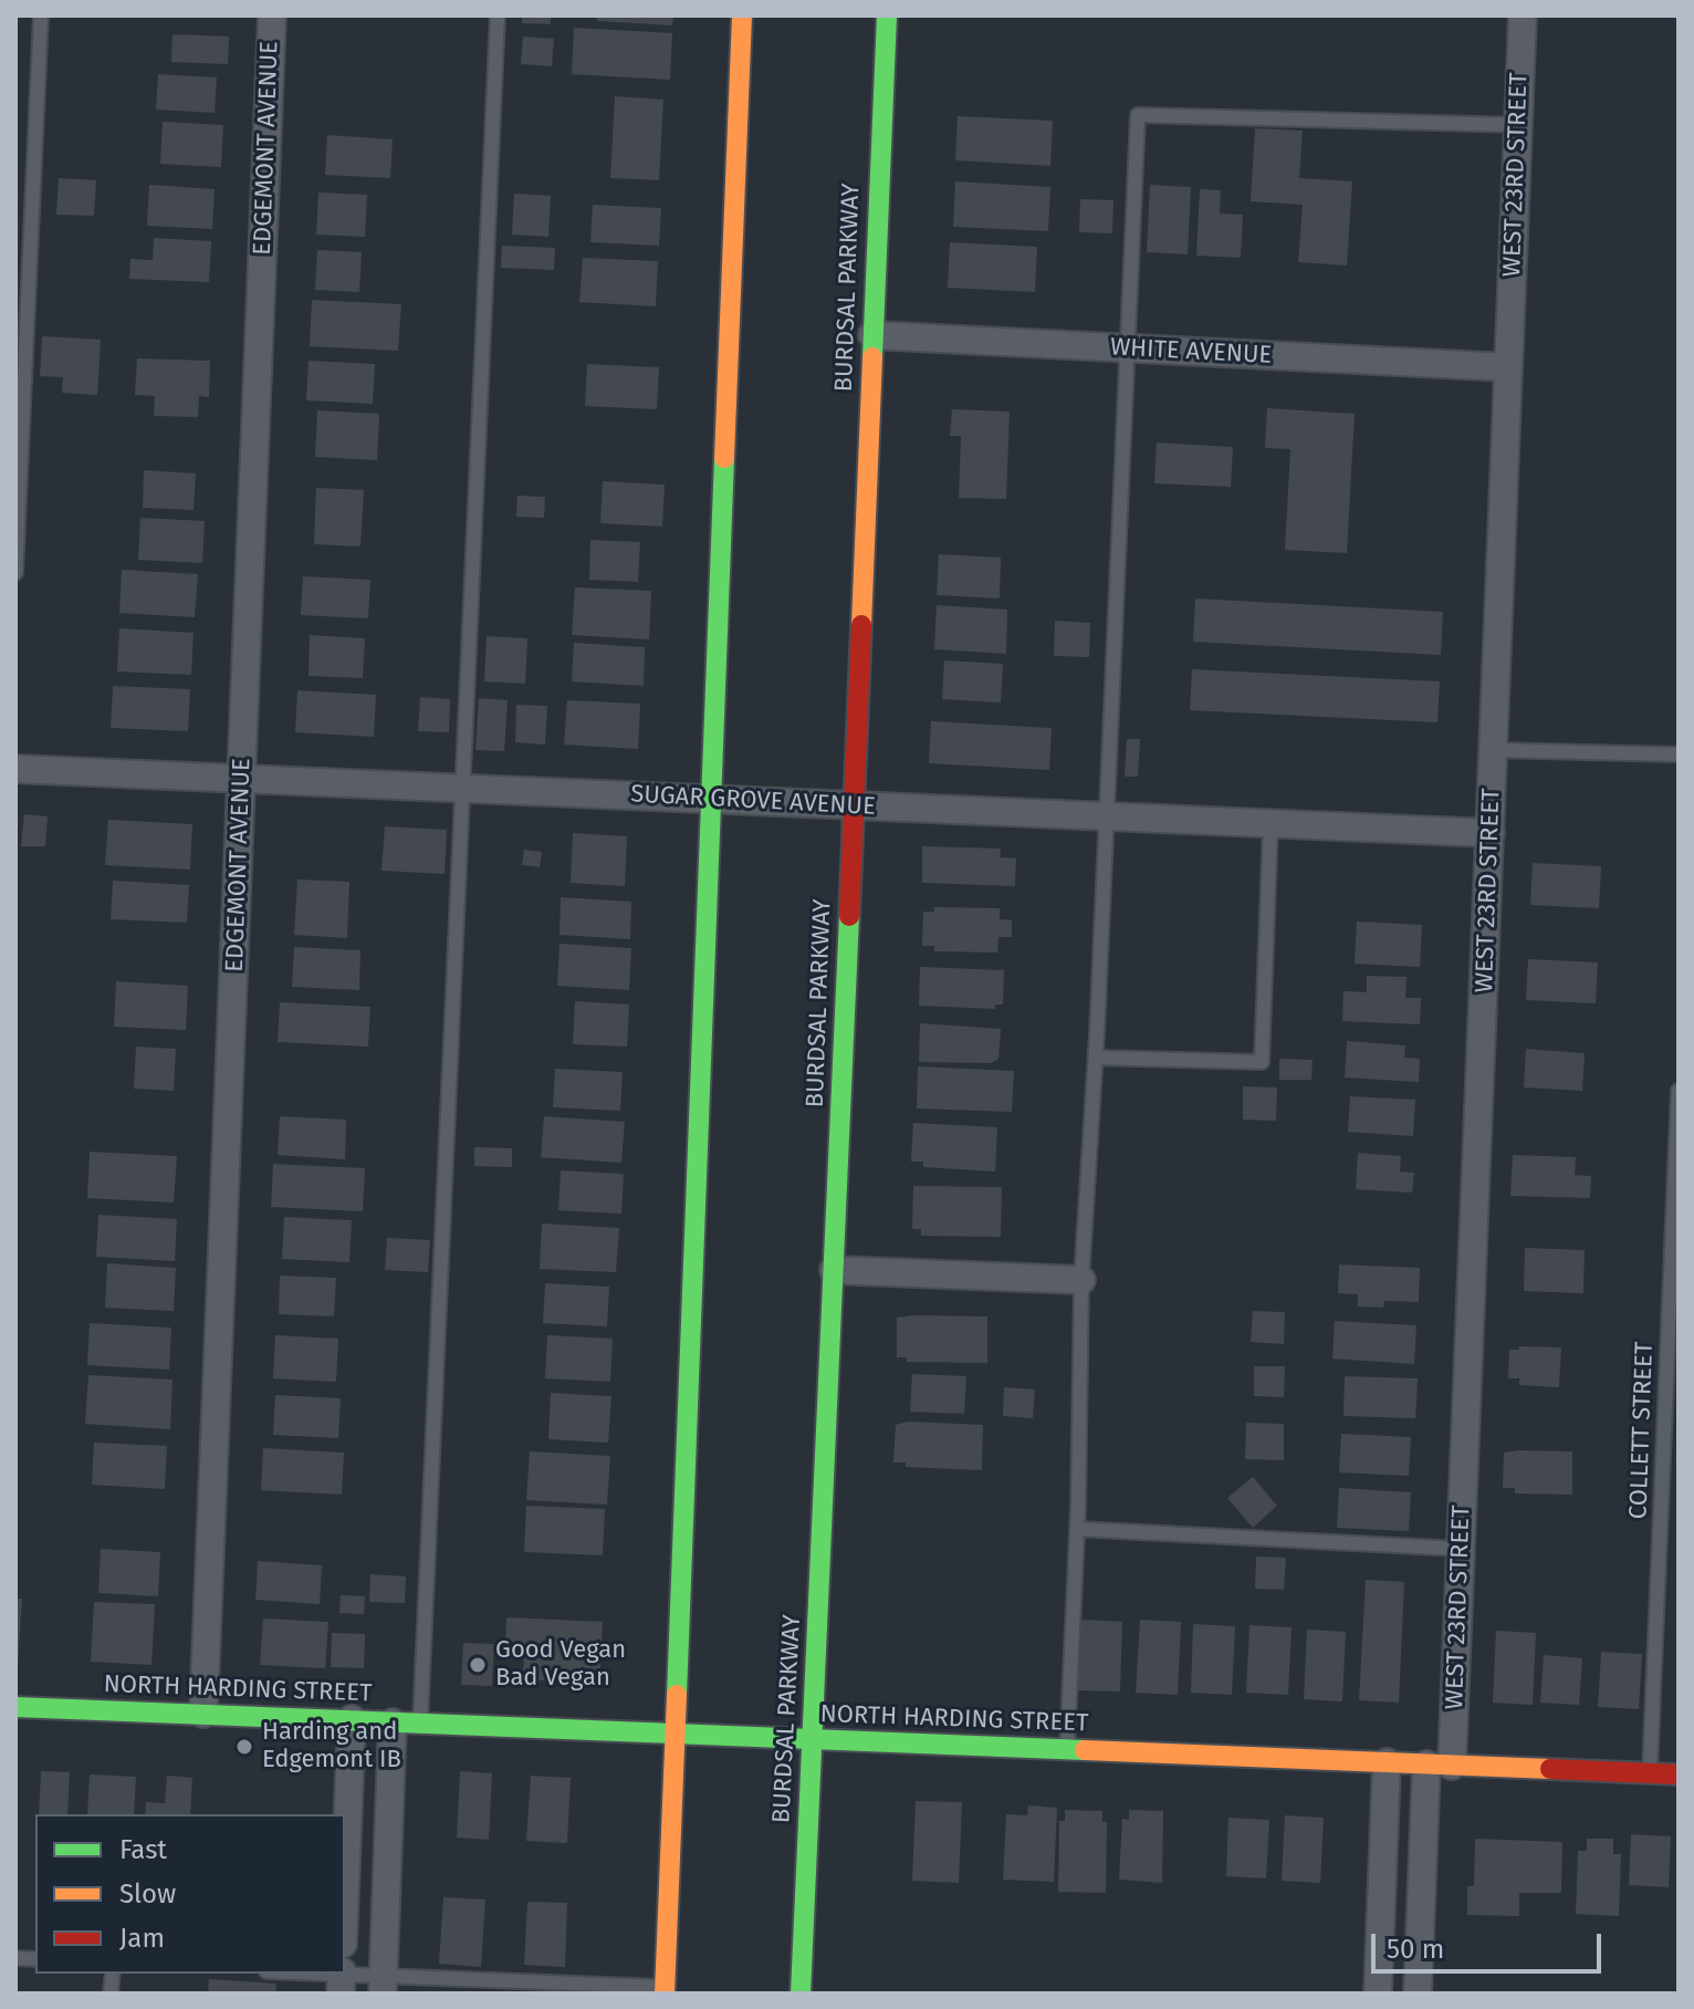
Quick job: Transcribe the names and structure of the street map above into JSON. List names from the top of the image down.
{
  "streets": {
    "street": [
      "EDGEMONT AVENUE",
      "WEST 23RD STREET",
      "BURDSAL PARKWAY",
      "WHITE AVENUE",
      "SUGAR GROVE AVENUE",
      "NORTH HARDING STREET"
    ],
    "lane": ["COLLETT STREET"]
  },
  "crossings": [
    ["EDGEMONT AVENUE", "SUGAR GROVE AVENUE"],
    ["EDGEMONT AVENUE", "NORTH HARDING STREET"],
    ["WEST 23RD STREET", "WHITE AVENUE"],
    ["WEST 23RD STREET", "SUGAR GROVE AVENUE"],
    ["WEST 23RD STREET", "NORTH HARDING STREET"],
    ["BURDSAL PARKWAY", "WHITE AVENUE"],
    ["BURDSAL PARKWAY", "SUGAR GROVE AVENUE"],
    ["BURDSAL PARKWAY", "NORTH HARDING STREET"],
    ["COLLETT STREET", "NORTH HARDING STREET"]
  ],
  "places": ["Good Vegan Bad Vegan", "Harding and Edgemont IB"],
  "legend": ["Fast", "Slow", "Jam"],
  "scale_bar": "50 m"
}
